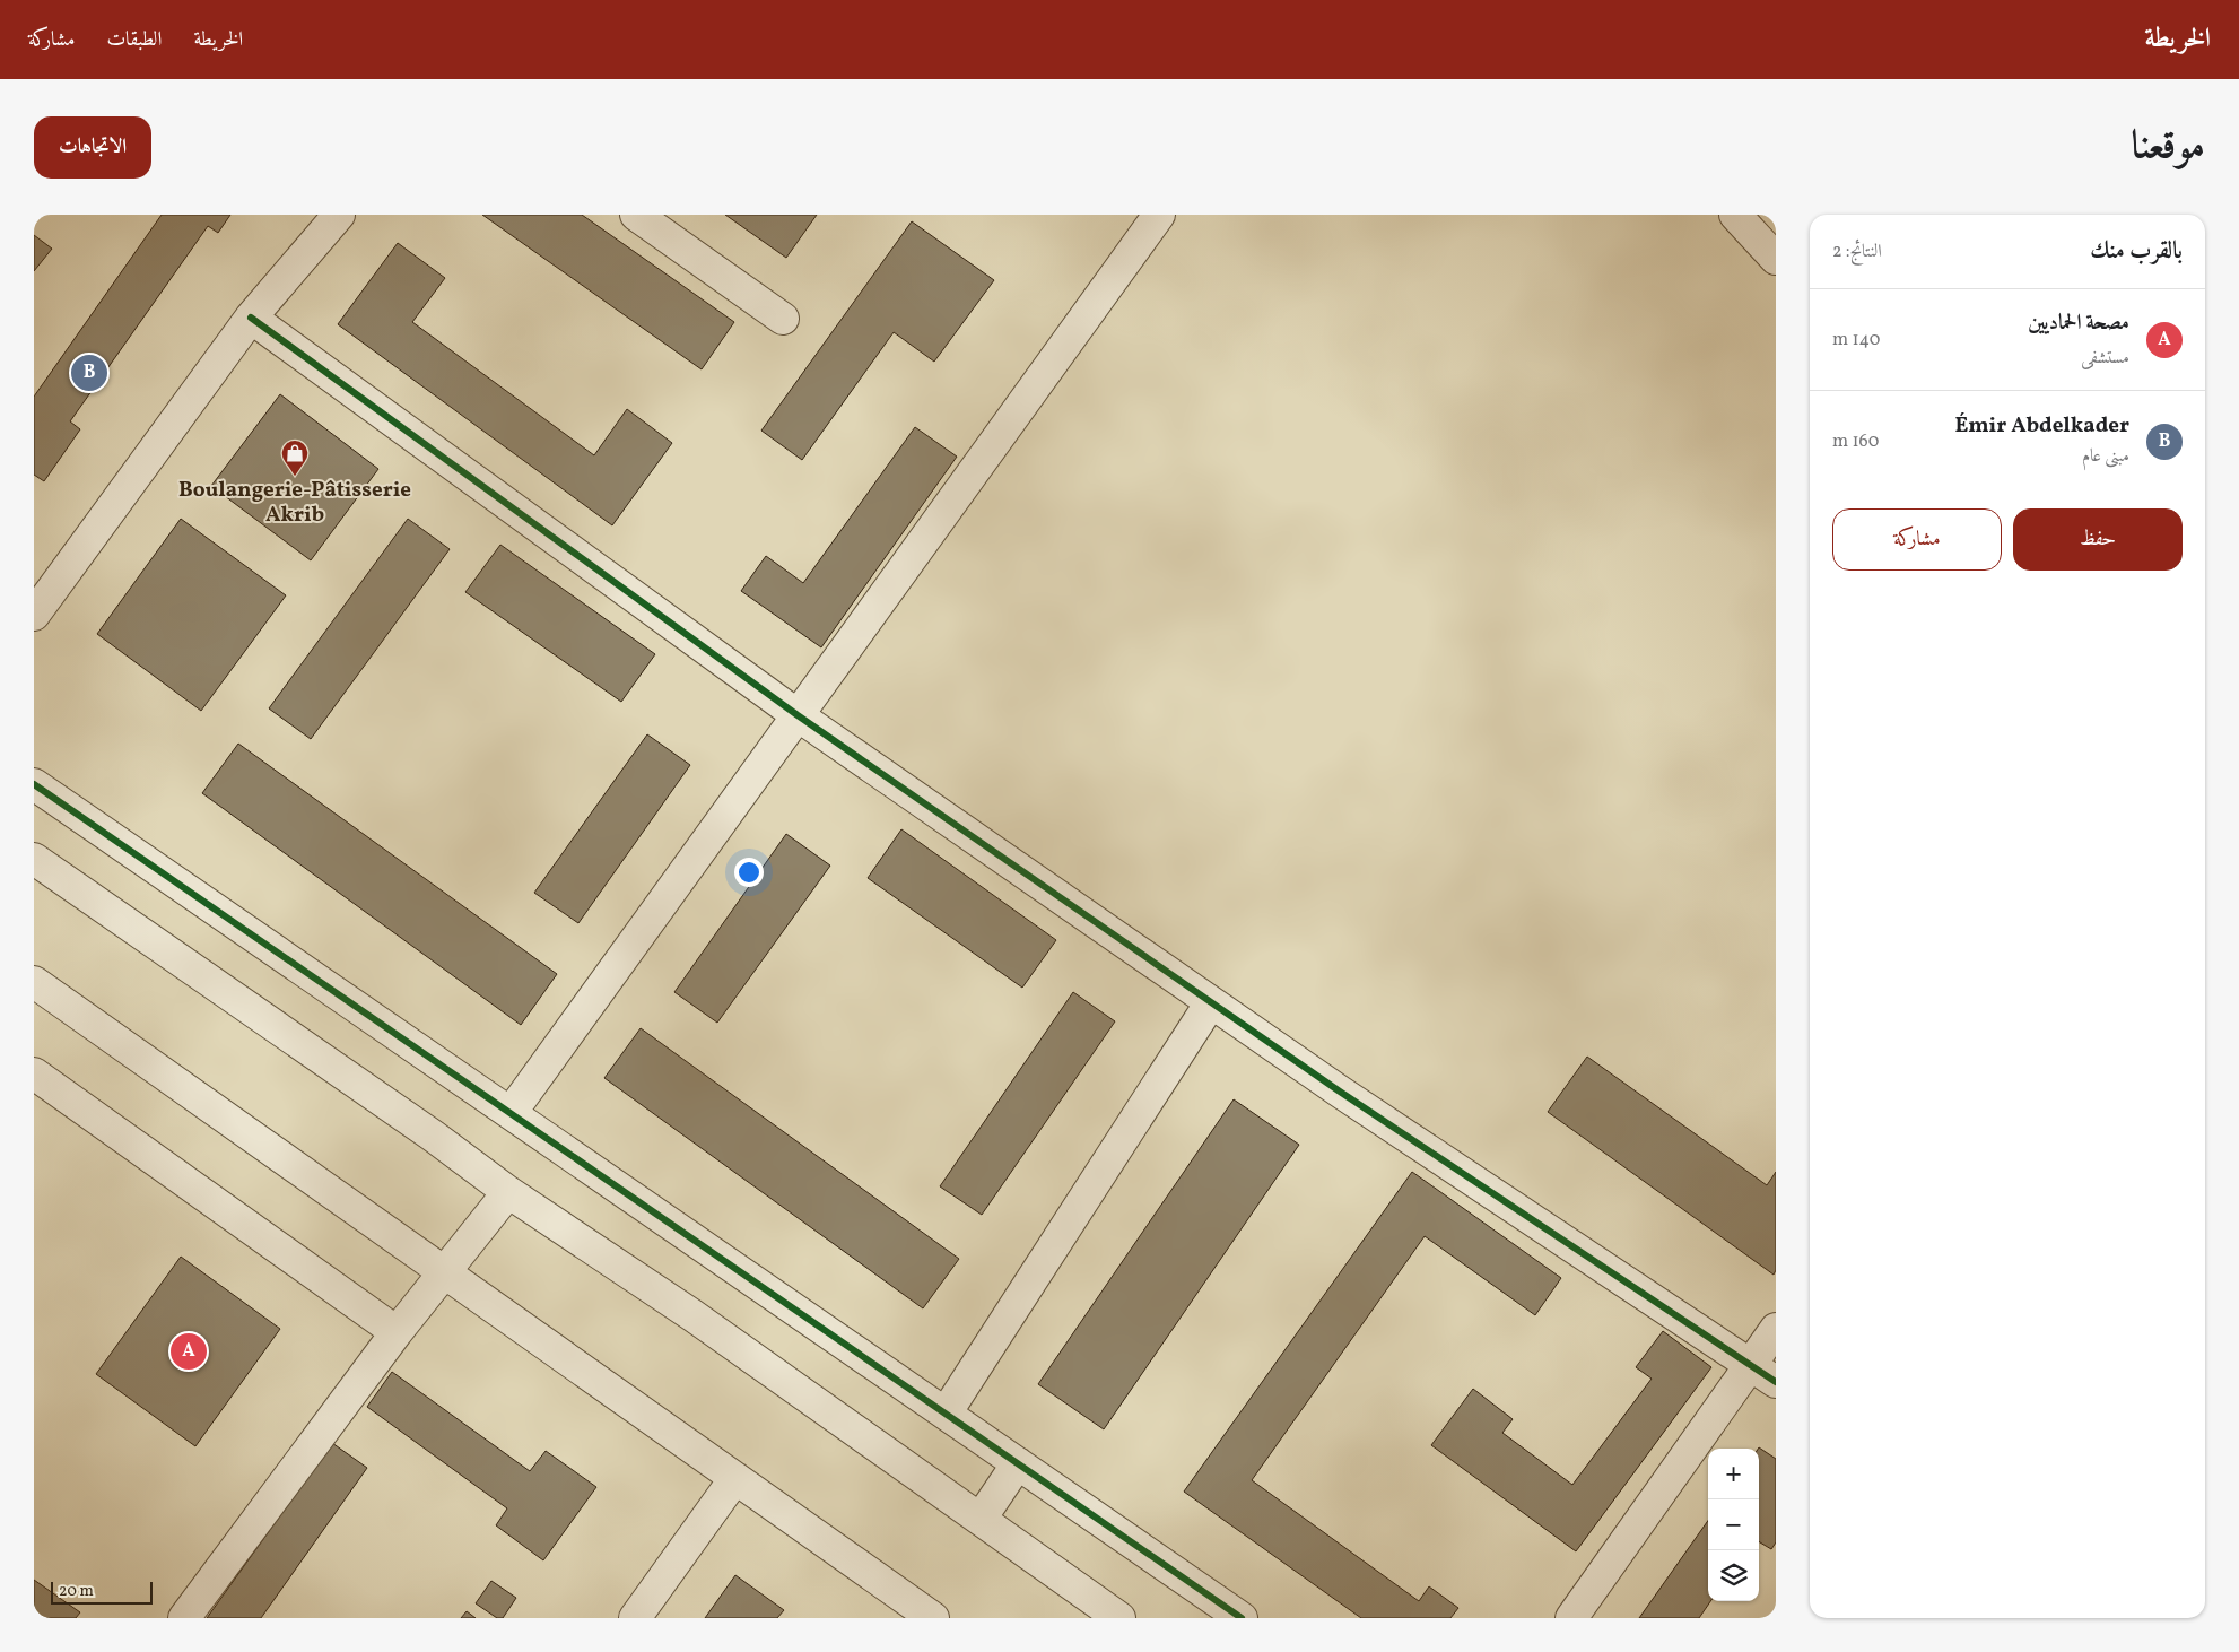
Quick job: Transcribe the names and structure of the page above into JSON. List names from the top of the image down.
{
  "places": {
    "shop": ["Boulangerie-Pâtisserie Akrib"]
  },
  "scale_bar": "20 m",
  "page": {
    "header": "الخريطة",
    "nav": ["الخريطة", "الطبقات", "مشاركة"],
    "title": "موقعنا",
    "buttons": [
      "الاتجاهات",
      ["حفظ", "مشاركة"]
    ],
    "heading": ["بالقرب منك", "النتائج: 2"],
    "list": [
      {
        "mark": "A",
        "name": "مصحة الحماديين",
        "note": "مستشفى",
        "value": "140 m"
      },
      {
        "mark": "B",
        "name": "Émir Abdelkader",
        "note": "مبنى عام",
        "value": "160 m"
      }
    ],
    "pins": ["B", "A"],
    "map_buttons": ["+", "−"],
    "scale": "20 m"
  }
}
